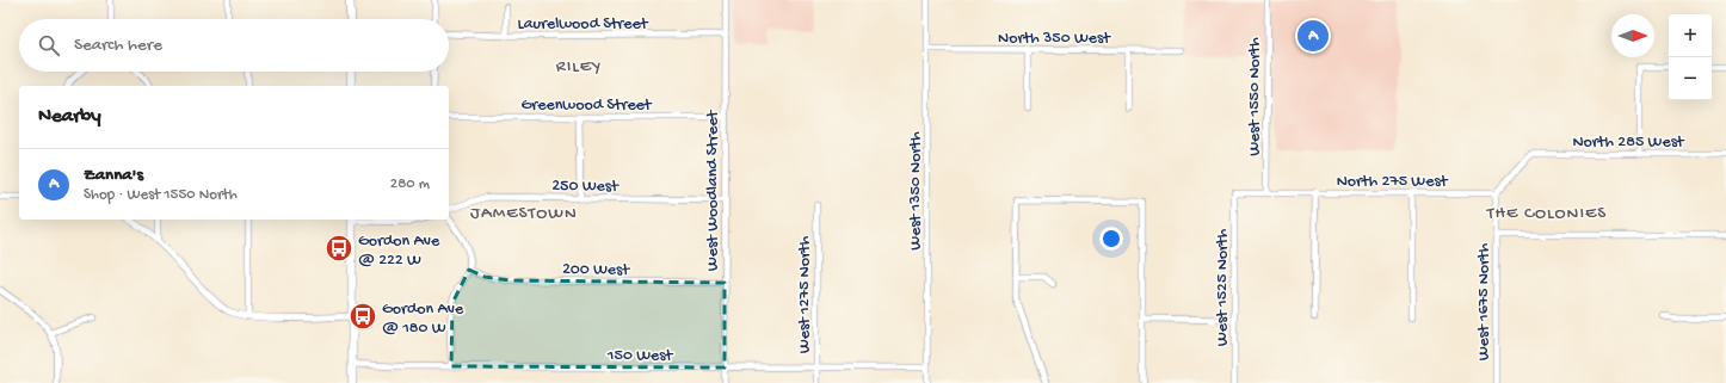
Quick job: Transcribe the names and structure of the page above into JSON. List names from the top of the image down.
{
  "streets": {
    "street": [
      "Laurelwood Street",
      "North 350 West",
      "West 1550 North",
      "Greenwood Street",
      "North 285 West",
      "North 275 West",
      "250 West",
      "West Woodland Street",
      "West 1350 North",
      "200 West",
      "West 1525 North",
      "West 1275 North",
      "West 1675 North",
      "150 West"
    ]
  },
  "crossings": [
    ["Laurelwood Street", "West Woodland Street"],
    ["North 350 West", "West 1350 North"],
    ["West 1550 North", "North 275 West"],
    ["Greenwood Street", "West Woodland Street"],
    ["North 285 West", "North 275 West"],
    ["North 285 West", "West 1675 North"],
    ["North 275 West", "West 1525 North"],
    ["North 275 West", "West 1675 North"],
    ["250 West", "West Woodland Street"],
    ["West Woodland Street", "200 West"],
    ["West Woodland Street", "150 West"],
    ["West 1350 North", "150 West"],
    ["West 1275 North", "150 West"]
  ],
  "districts": ["RILEY", "JAMESTOWN", "THE COLONIES"],
  "places": {
    "bus stop": ["Gordon Ave @ 222 W", "Gordon Ave @ 180 W"]
  },
  "north": "right",
  "page": {
    "map_buttons": ["+", "−"],
    "pins": "A",
    "search": "Search here",
    "heading": "Nearby",
    "list": [
      {
        "mark": "A",
        "name": "Zanna's",
        "note": "Shop · West 1550 North",
        "value": "280 m"
      }
    ]
  }
}
